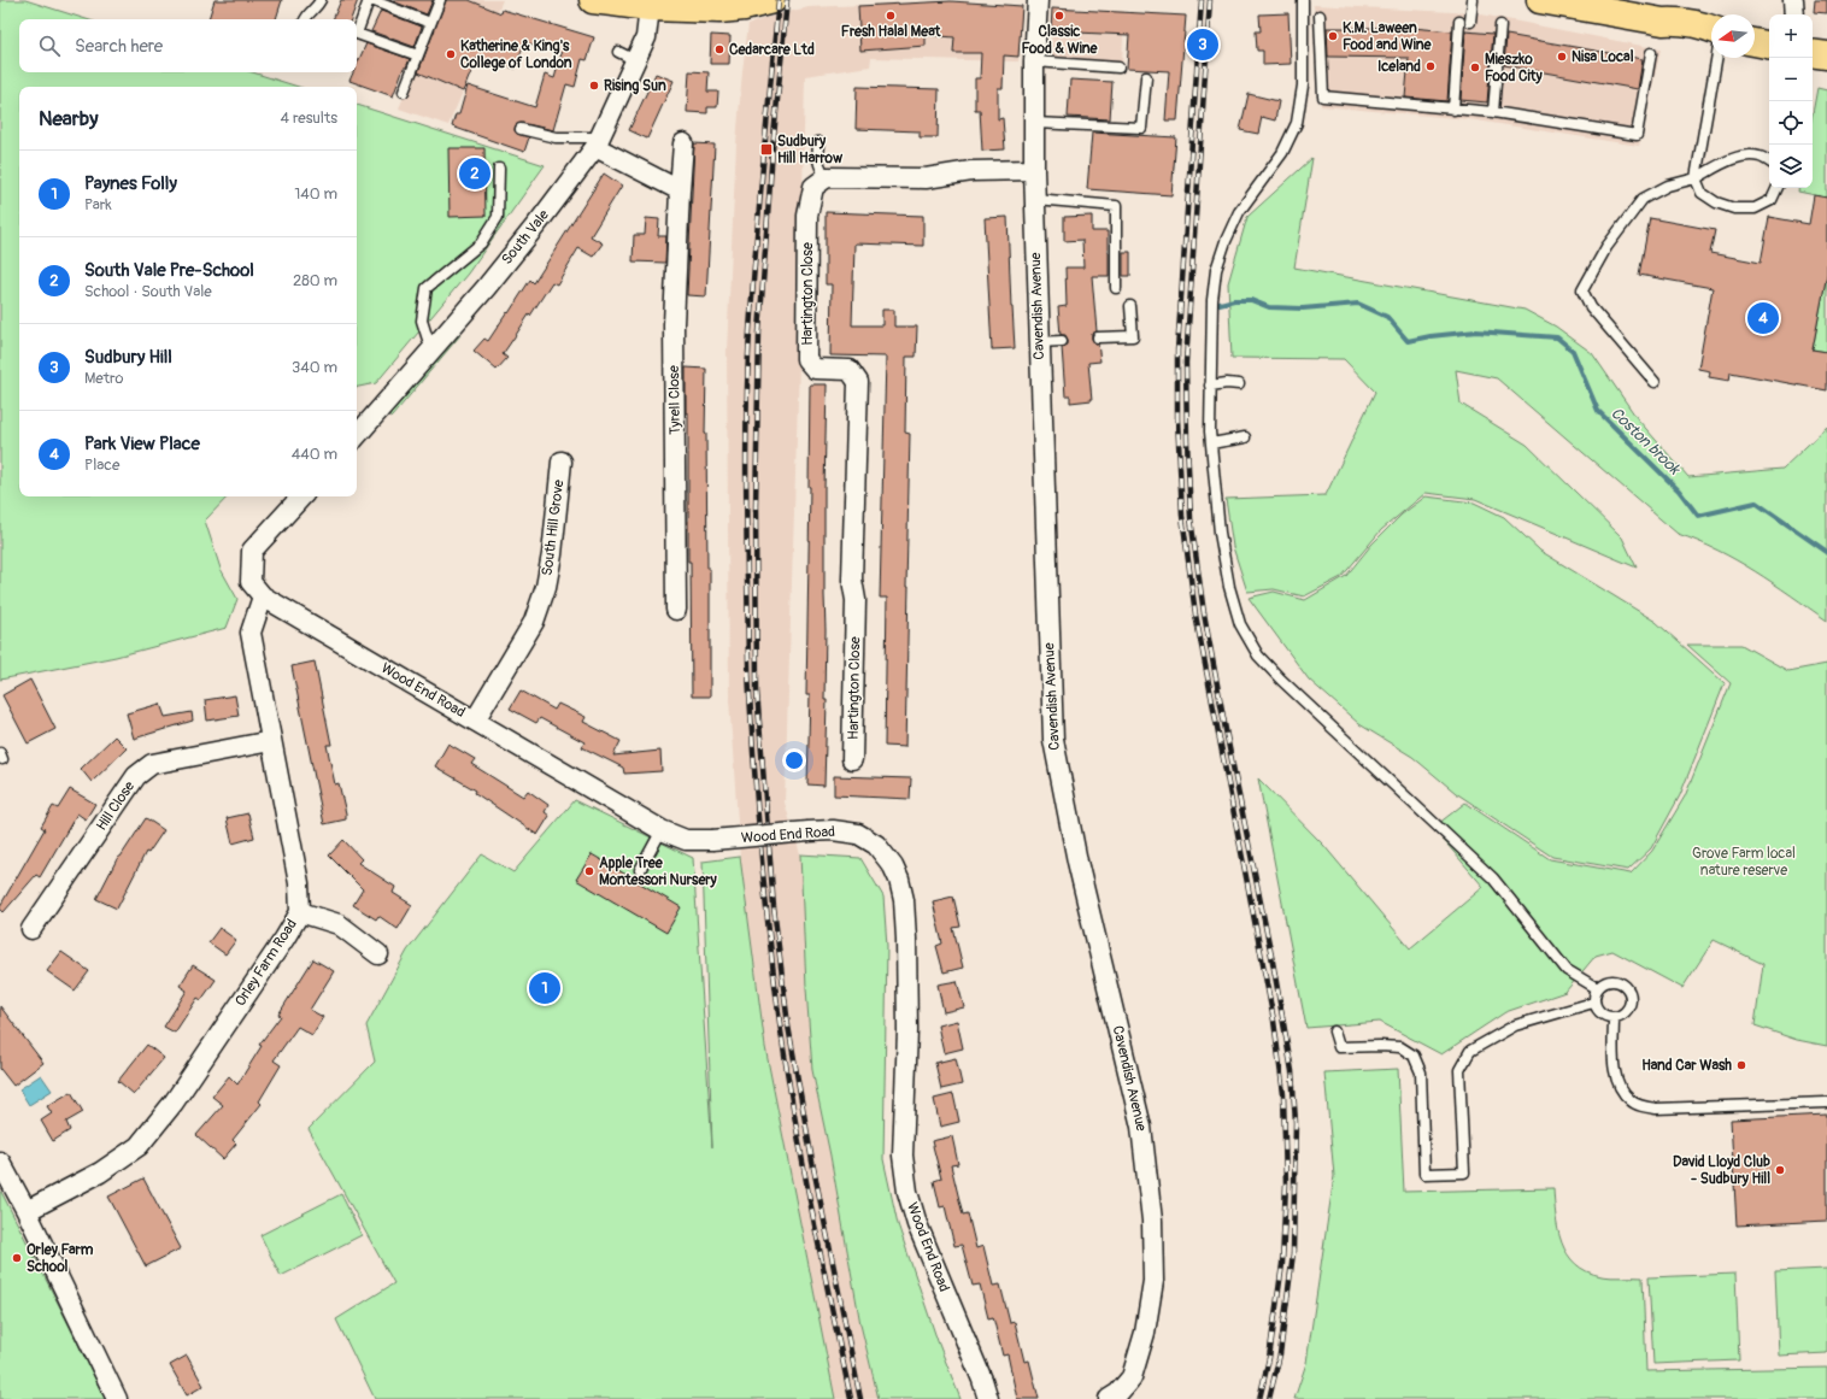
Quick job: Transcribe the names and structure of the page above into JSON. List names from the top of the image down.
{
  "streets": {
    "street": [
      "South Vale",
      "Hartington Close",
      "Cavendish Avenue",
      "Tyrell Close",
      "South Hill Grove",
      "Wood End Road",
      "Hill Close",
      "Orley Farm Road"
    ]
  },
  "crossings": [
    ["South Hill Grove", "Wood End Road"],
    ["Wood End Road", "Orley Farm Road"],
    ["Hill Close", "Orley Farm Road"]
  ],
  "water": ["Coston brook"],
  "parks": ["Grove Farm local nature reserve"],
  "places": {
    "other": [
      "Fresh Halal Meat",
      "Classic Food & Wine",
      "K.M. Laween Food and Wine",
      "Cedarcare Ltd",
      "Katherine & King's College of London",
      "Nisa Local",
      "Iceland",
      "Mieszko Food City",
      "Rising Sun",
      "Apple Tree Montessori Nursery",
      "Hand Car Wash",
      "David Lloyd Club - Sudbury Hill",
      "Orley Farm School"
    ],
    "transit": ["Sudbury Hill Harrow"]
  },
  "north": "left",
  "page": {
    "map_buttons": ["+", "−"],
    "search": "Search here",
    "pins": [
      "3",
      "2",
      "4",
      "1"
    ],
    "heading": ["Nearby", "4 results"],
    "list": [
      {
        "mark": "1",
        "name": "Paynes Folly",
        "note": "Park",
        "value": "140 m"
      },
      {
        "mark": "2",
        "name": "South Vale Pre-School",
        "note": "School · South Vale",
        "value": "280 m"
      },
      {
        "mark": "3",
        "name": "Sudbury Hill",
        "note": "Metro",
        "value": "340 m"
      },
      {
        "mark": "4",
        "name": "Park View Place",
        "note": "Place",
        "value": "440 m"
      }
    ]
  }
}
